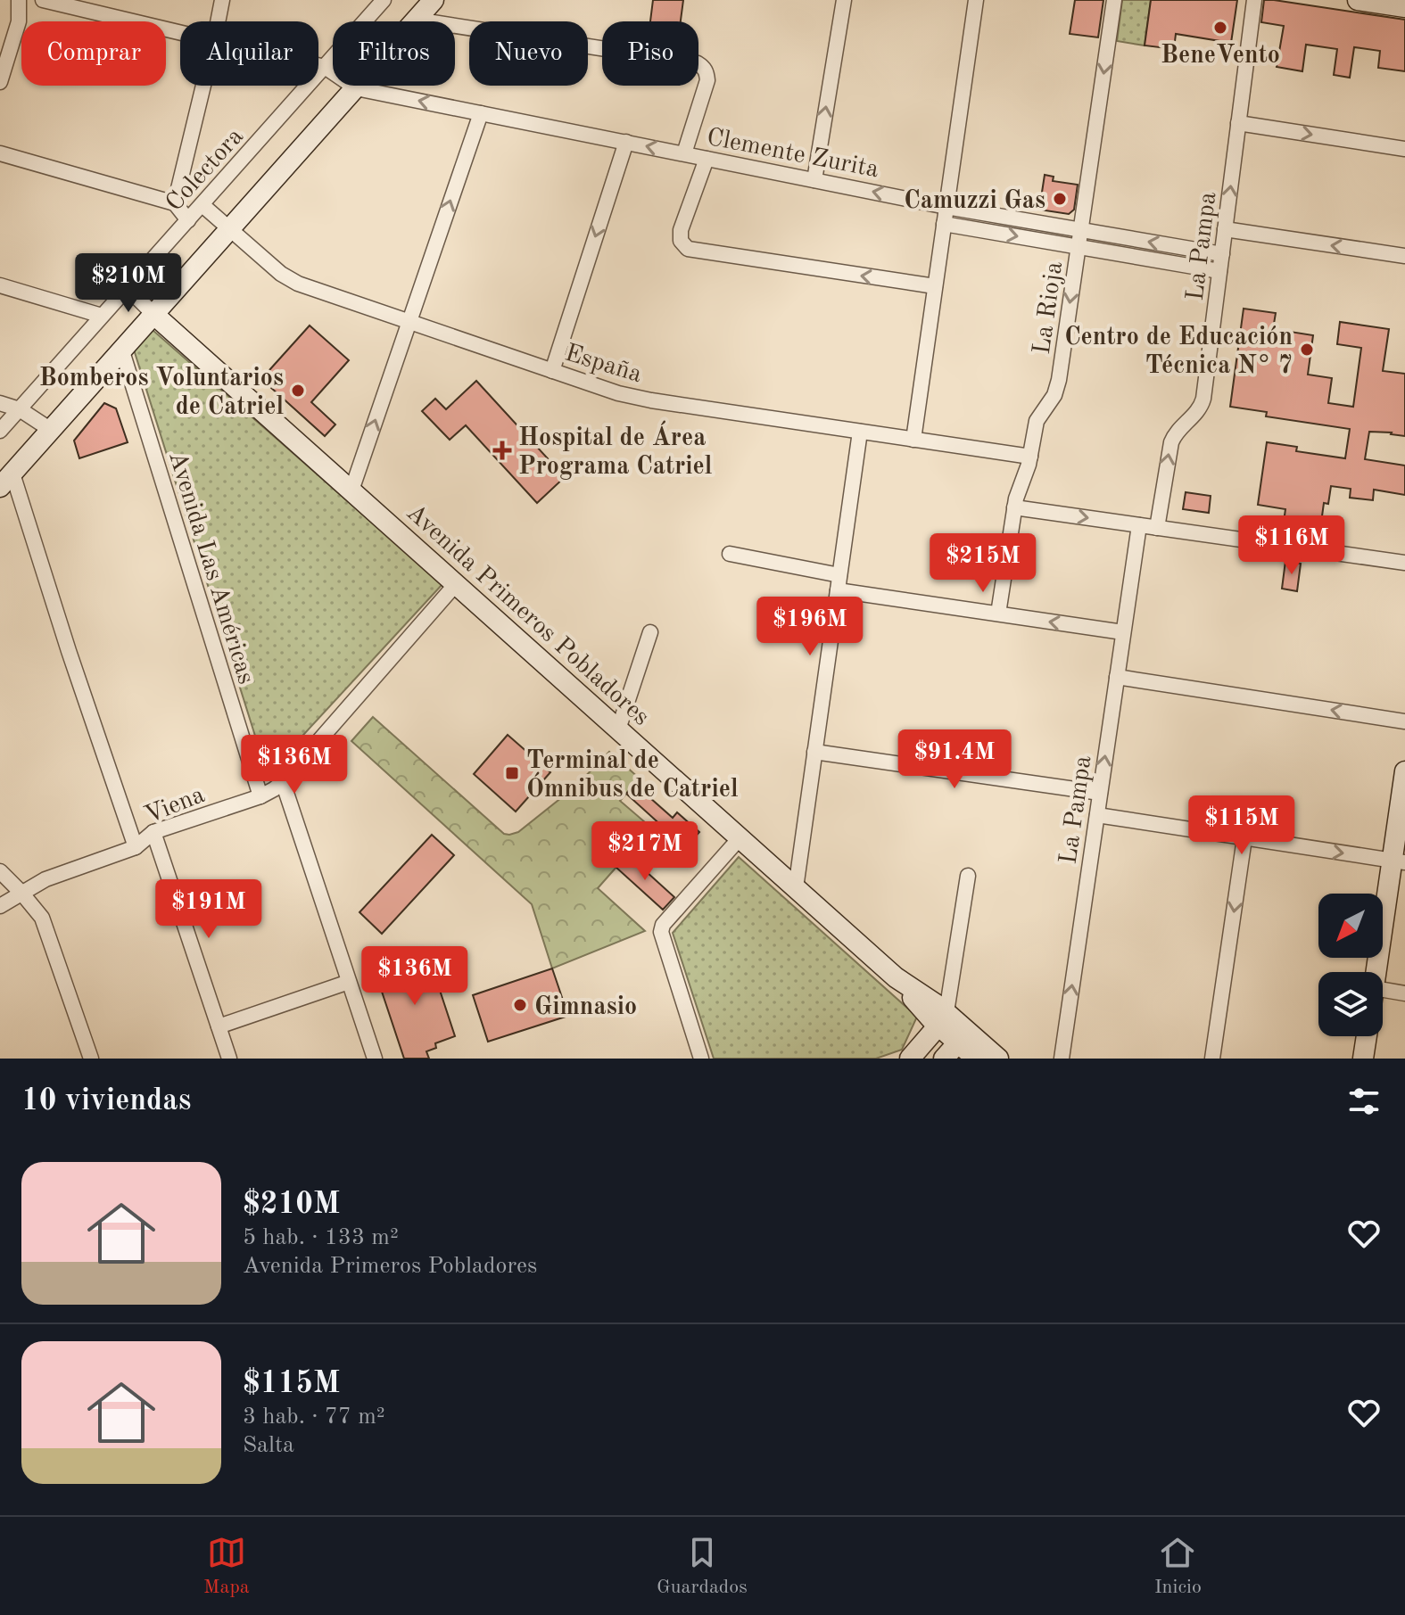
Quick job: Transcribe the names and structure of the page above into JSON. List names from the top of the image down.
{
  "streets": {
    "street": [
      "Clemente Zurita",
      "Colectora",
      "La Pampa",
      "La Rioja",
      "España",
      "Avenida Las Américas",
      "Avenida Primeros Pobladores",
      "Viena"
    ]
  },
  "crossings": [
    ["Clemente Zurita", "La Pampa"],
    ["Clemente Zurita", "La Rioja"],
    ["Colectora", "España"],
    ["Colectora", "Avenida Primeros Pobladores"],
    ["La Rioja", "España"],
    ["Avenida Las Américas", "Viena"],
    ["Avenida Primeros Pobladores", "Viena"]
  ],
  "one_way": ["La Pampa", "La Rioja"],
  "places": {
    "other": [
      "BeneVento",
      "Camuzzi Gas",
      "Centro de Educación Técnica N° 7",
      "Bomberos Voluntarios de Catriel",
      "Gimnasio"
    ],
    "health": ["Hospital de Área Programa Catriel"],
    "transit": ["Terminal de Ómnibus de Catriel"]
  },
  "north": "bottom left",
  "page": {
    "chip": [
      "Comprar",
      "Alquilar",
      "Filtros",
      "Nuevo",
      "Piso"
    ],
    "price": [
      "$210M",
      "$116M",
      "$215M",
      "$196M",
      "$91.4M",
      "$136M",
      "$115M",
      "$217M",
      "$191M",
      "$136M"
    ],
    "heading": "10 viviendas",
    "list": [
      {
        "name": "$210M",
        "note": "5 hab. · 133 m² · Avenida Primeros Pobladores"
      },
      {
        "name": "$115M",
        "note": "3 hab. · 77 m² · Salta"
      }
    ],
    "tabs": ["Mapa", "Guardados", "Inicio"]
  }
}
